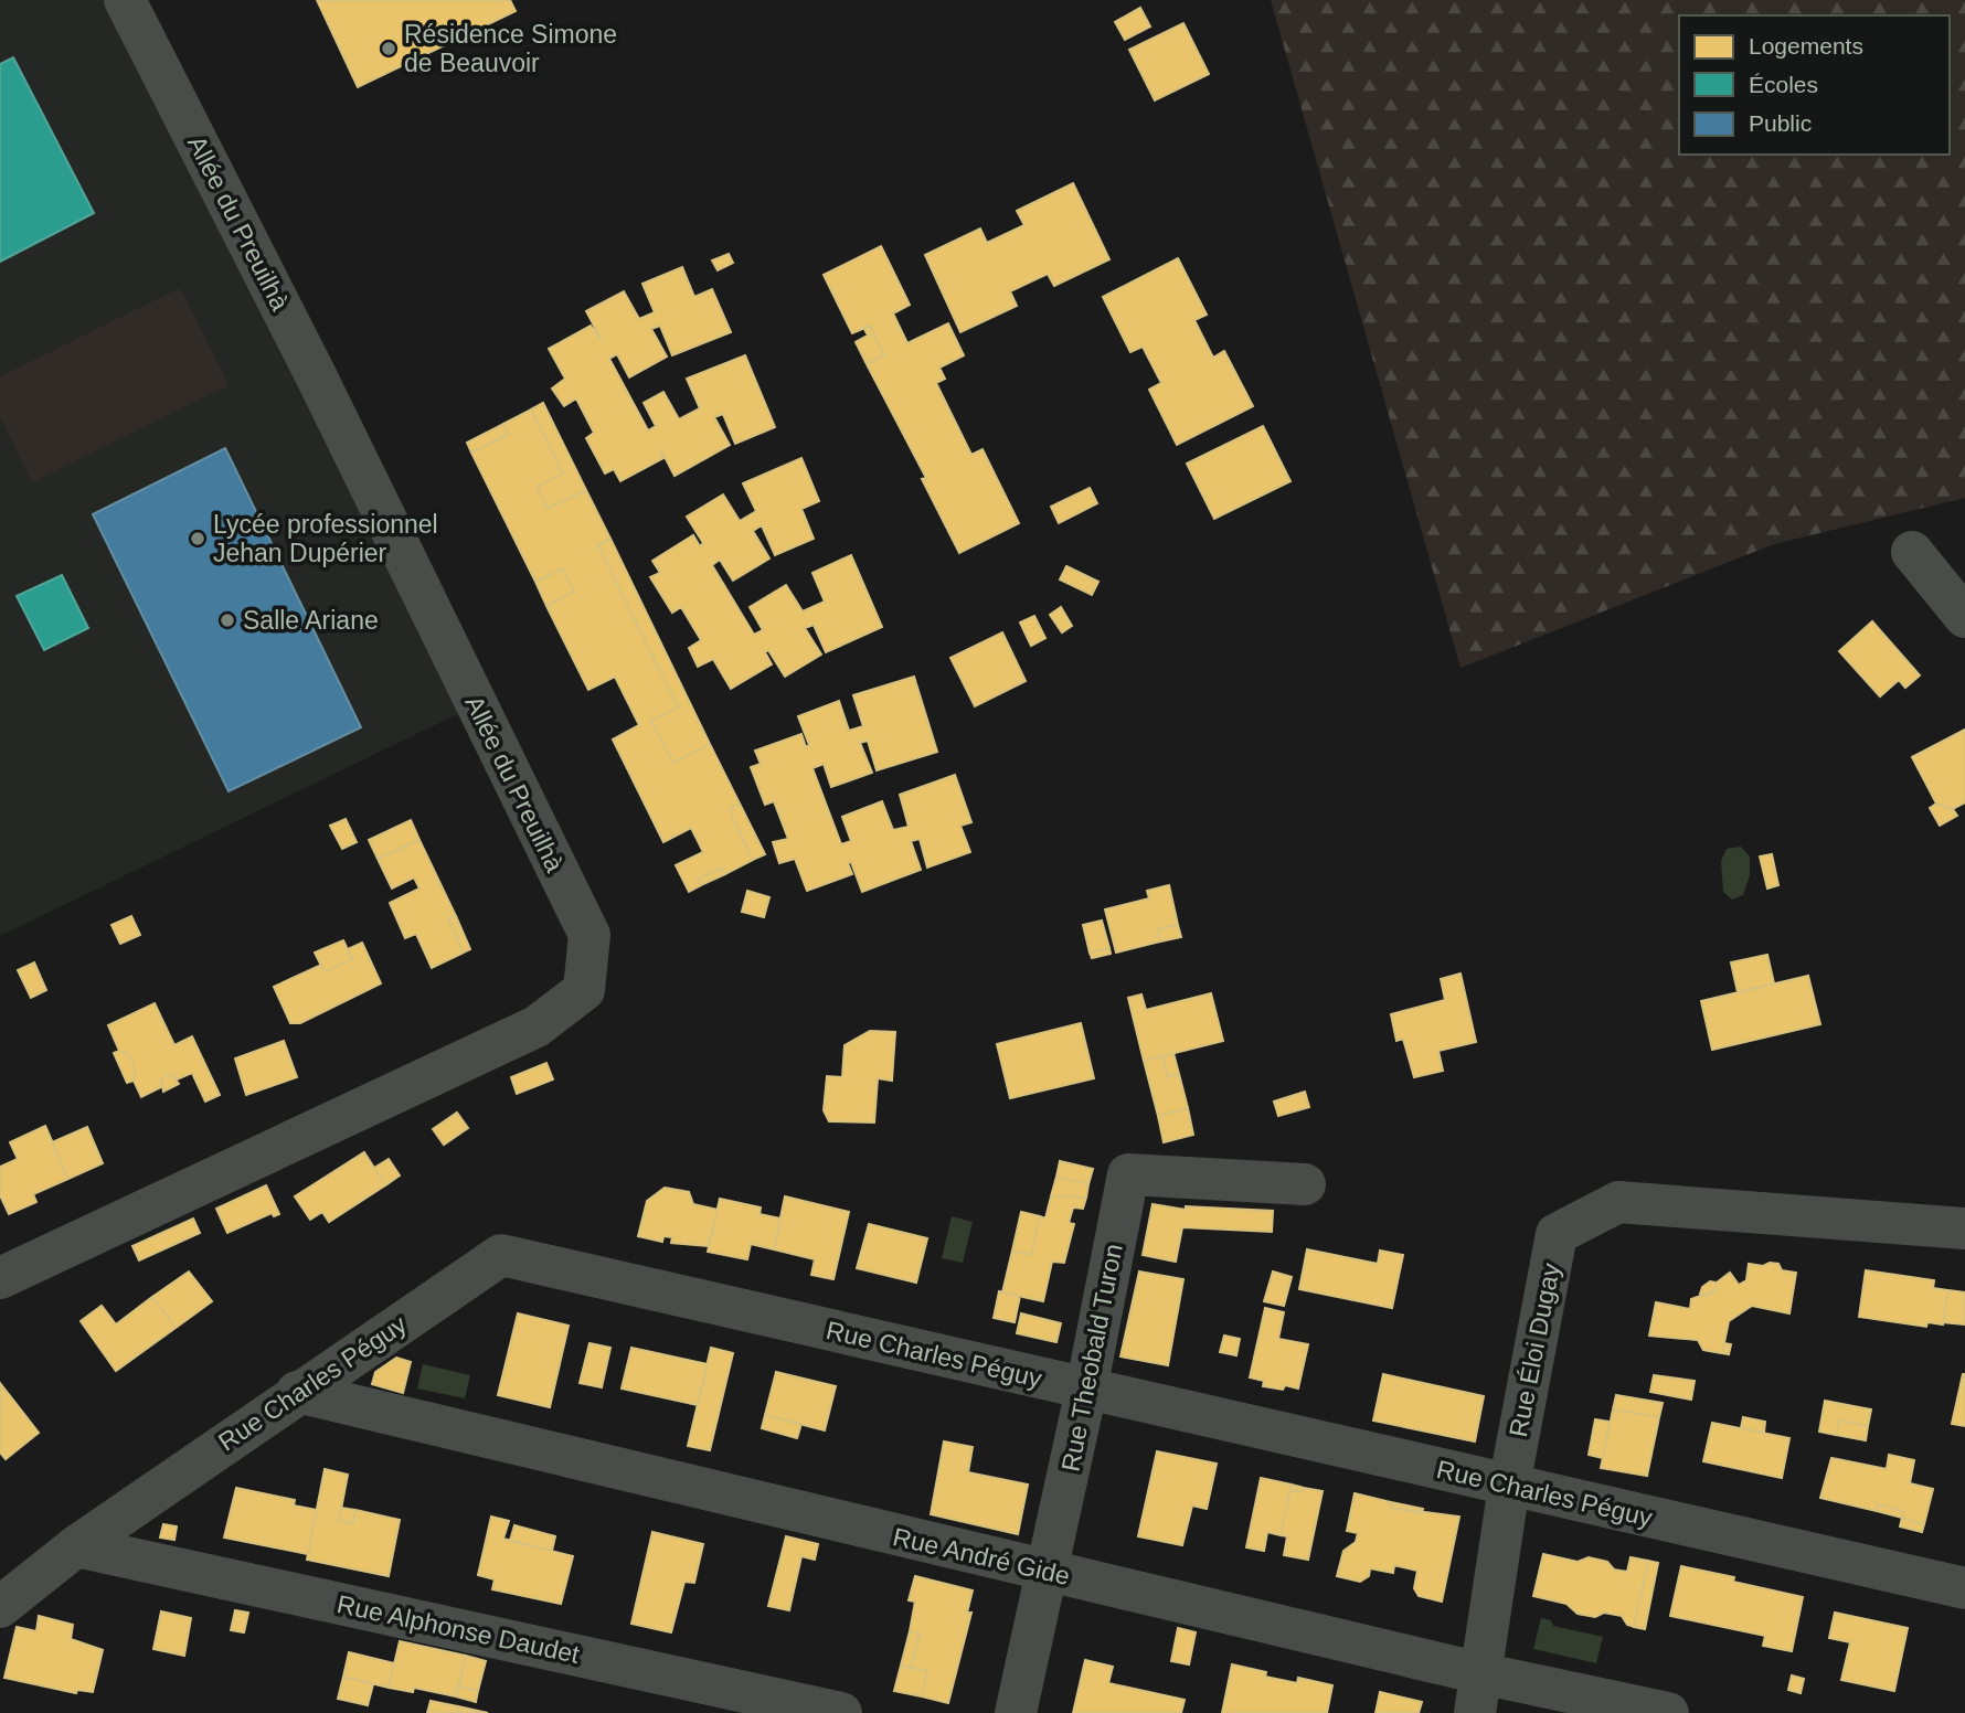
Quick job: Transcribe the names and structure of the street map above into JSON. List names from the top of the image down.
{
  "streets": {
    "street": [
      "Allée du Preuilhà",
      "Rue Éloi Dugay",
      "Rue Charles Péguy",
      "Rue Theobald Turon",
      "Rue André Gide",
      "Rue Alphonse Daudet"
    ]
  },
  "crossings": [
    ["Rue Éloi Dugay", "Rue Charles Péguy"],
    ["Rue Éloi Dugay", "Rue André Gide"],
    ["Rue Charles Péguy", "Rue Theobald Turon"],
    ["Rue Charles Péguy", "Rue André Gide"],
    ["Rue Charles Péguy", "Rue Alphonse Daudet"],
    ["Rue Theobald Turon", "Rue André Gide"]
  ],
  "places": ["Résidence Simone de Beauvoir", "Lycée professionnel Jehan Dupérier", "Salle Ariane"],
  "legend": ["Logements", "Écoles", "Public"]
}
